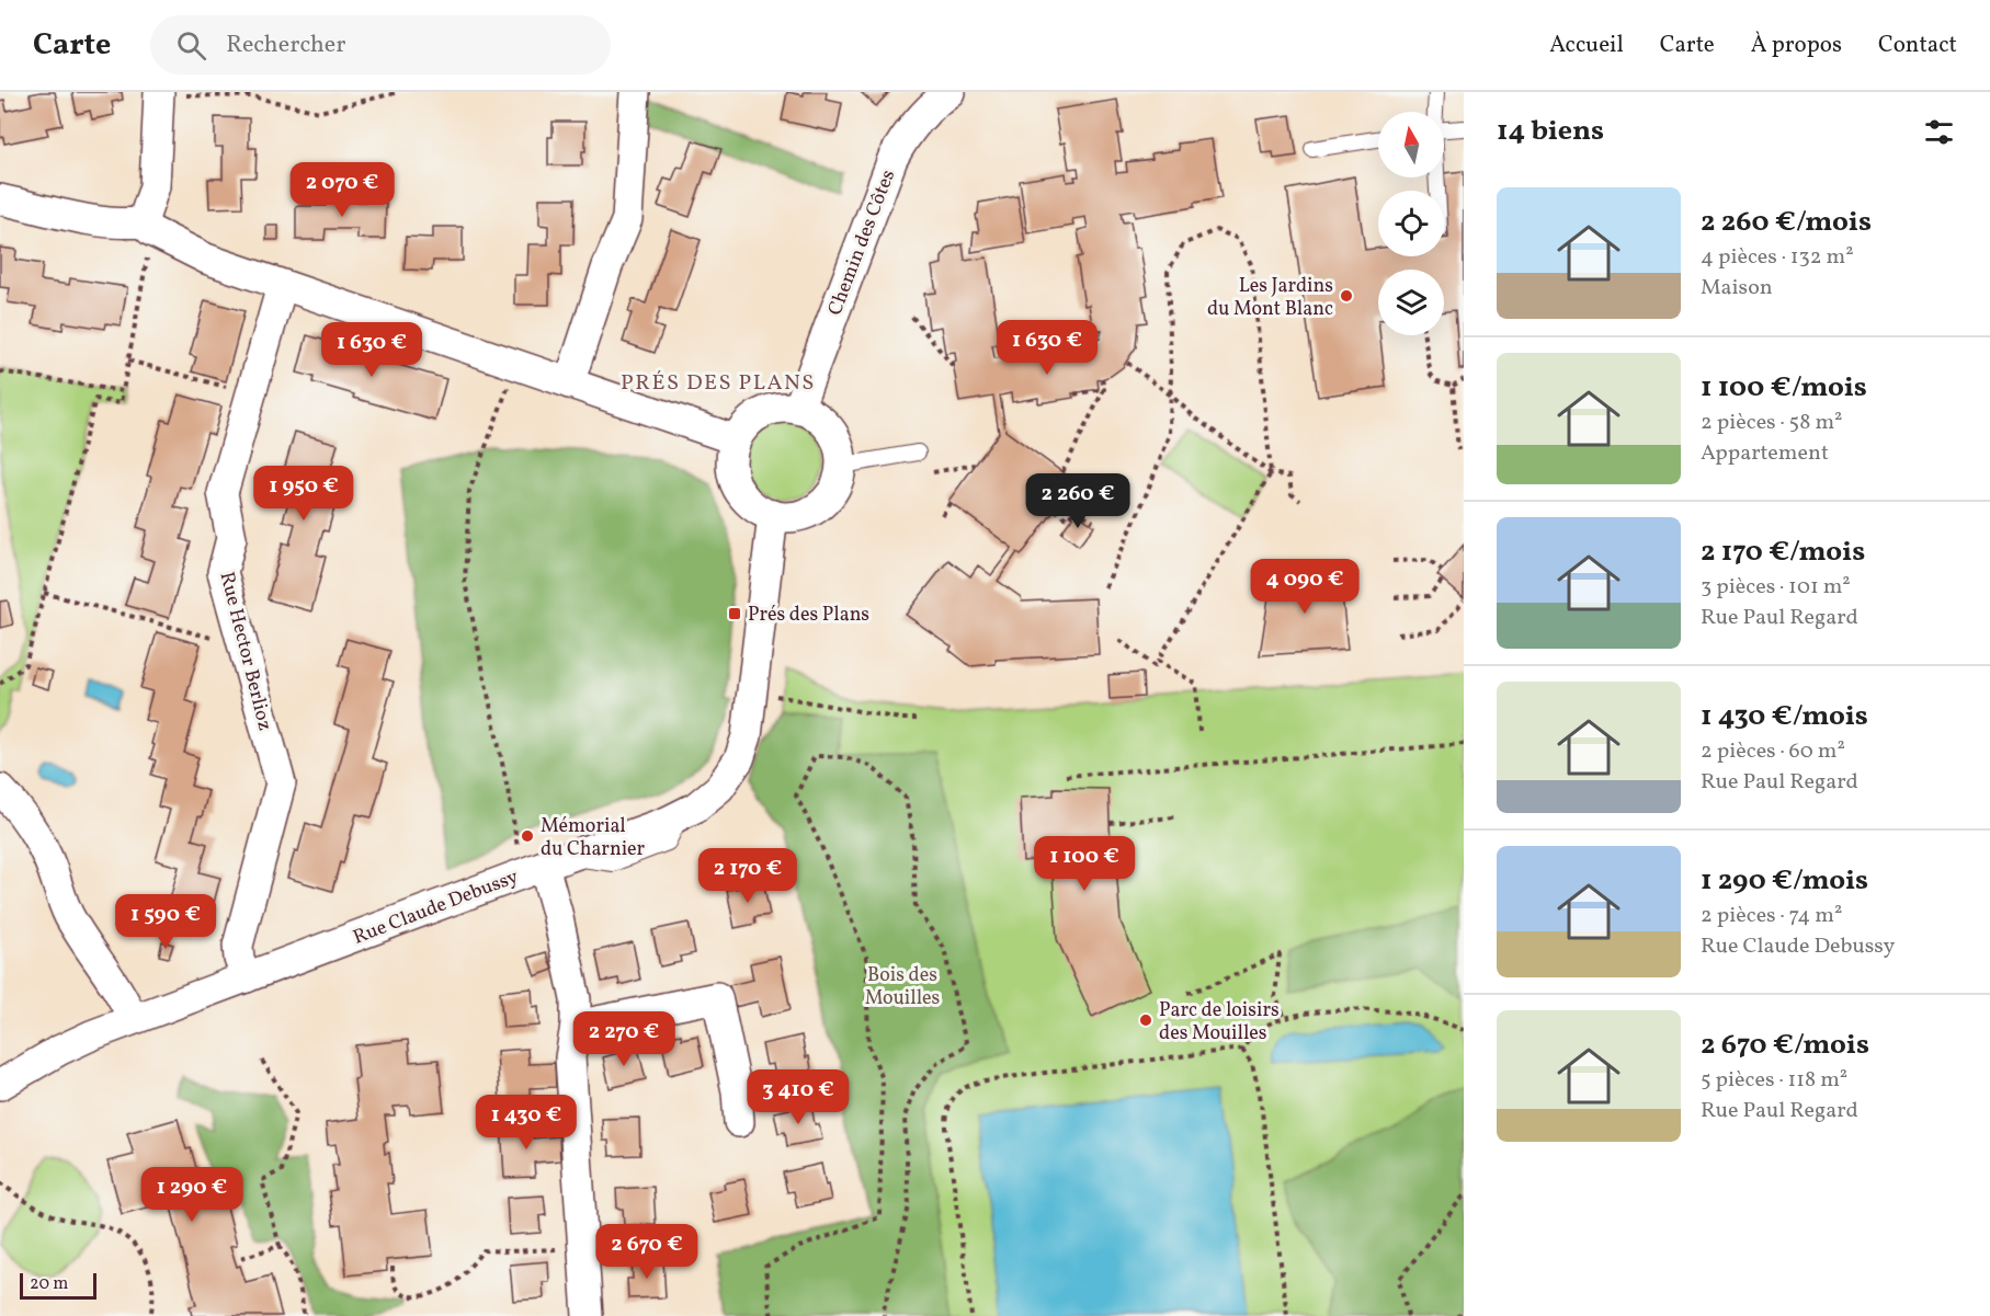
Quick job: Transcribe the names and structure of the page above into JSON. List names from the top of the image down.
{
  "streets": {
    "street": ["Chemin des Côtes", "Rue Hector Berlioz", "Rue Claude Debussy"]
  },
  "crossings": [
    ["Chemin des Côtes", "Rue Claude Debussy"],
    ["Rue Hector Berlioz", "Rue Claude Debussy"]
  ],
  "districts": ["PRÉS DES PLANS"],
  "parks": ["Bois des Mouilles"],
  "places": {
    "other": ["Les Jardins du Mont Blanc", "Mémorial du Charnier", "Parc de loisirs des Mouilles"],
    "transit": ["Prés des Plans"]
  },
  "scale_bar": "20 m",
  "north": "top",
  "page": {
    "header": "Carte",
    "search": "Rechercher",
    "nav": [
      "Accueil",
      "Carte",
      "À propos",
      "Contact"
    ],
    "heading": "14 biens",
    "price": [
      "2 070 €",
      "1 630 €",
      "1 630 €",
      "1 950 €",
      "2 260 €",
      "4 090 €",
      "1 100 €",
      "2 170 €",
      "1 590 €",
      "2 270 €",
      "3 410 €",
      "1 430 €",
      "1 290 €",
      "2 670 €"
    ],
    "list": [
      {
        "name": "2 260 €/mois",
        "note": "4 pièces · 132 m² · Maison"
      },
      {
        "name": "1 100 €/mois",
        "note": "2 pièces · 58 m² · Appartement"
      },
      {
        "name": "2 170 €/mois",
        "note": "3 pièces · 101 m² · Rue Paul Regard"
      },
      {
        "name": "1 430 €/mois",
        "note": "2 pièces · 60 m² · Rue Paul Regard"
      },
      {
        "name": "1 290 €/mois",
        "note": "2 pièces · 74 m² · Rue Claude Debussy"
      },
      {
        "name": "2 670 €/mois",
        "note": "5 pièces · 118 m² · Rue Paul Regard"
      }
    ],
    "scale": "20 m"
  }
}
